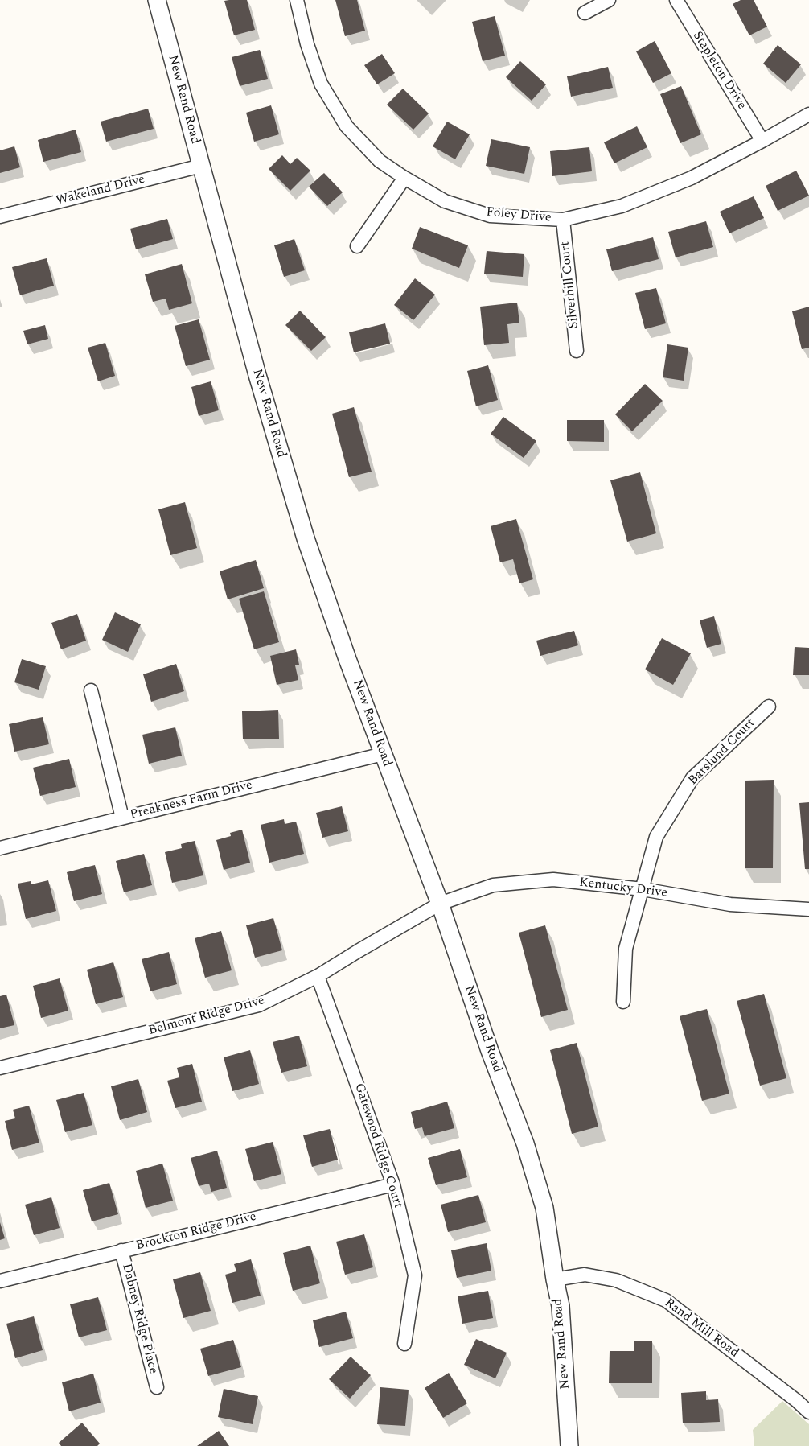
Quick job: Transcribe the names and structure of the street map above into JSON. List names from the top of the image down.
{
  "streets": {
    "street": [
      "Stapleton Drive",
      "New Rand Road",
      "Wakeland Drive",
      "Foley Drive",
      "Silverhill Court",
      "Barslund Court",
      "Preakness Farm Drive",
      "Kentucky Drive",
      "Belmont Ridge Drive",
      "Gatewood Ridge Court",
      "Brockton Ridge Drive",
      "Dabney Ridge Place",
      "Rand Mill Road"
    ]
  },
  "crossings": [
    ["Stapleton Drive", "Foley Drive"],
    ["New Rand Road", "Wakeland Drive"],
    ["New Rand Road", "Preakness Farm Drive"],
    ["New Rand Road", "Kentucky Drive"],
    ["New Rand Road", "Belmont Ridge Drive"],
    ["New Rand Road", "Rand Mill Road"],
    ["Foley Drive", "Silverhill Court"],
    ["Barslund Court", "Kentucky Drive"],
    ["Kentucky Drive", "Belmont Ridge Drive"],
    ["Belmont Ridge Drive", "Gatewood Ridge Court"],
    ["Gatewood Ridge Court", "Brockton Ridge Drive"],
    ["Brockton Ridge Drive", "Dabney Ridge Place"]
  ]
}
